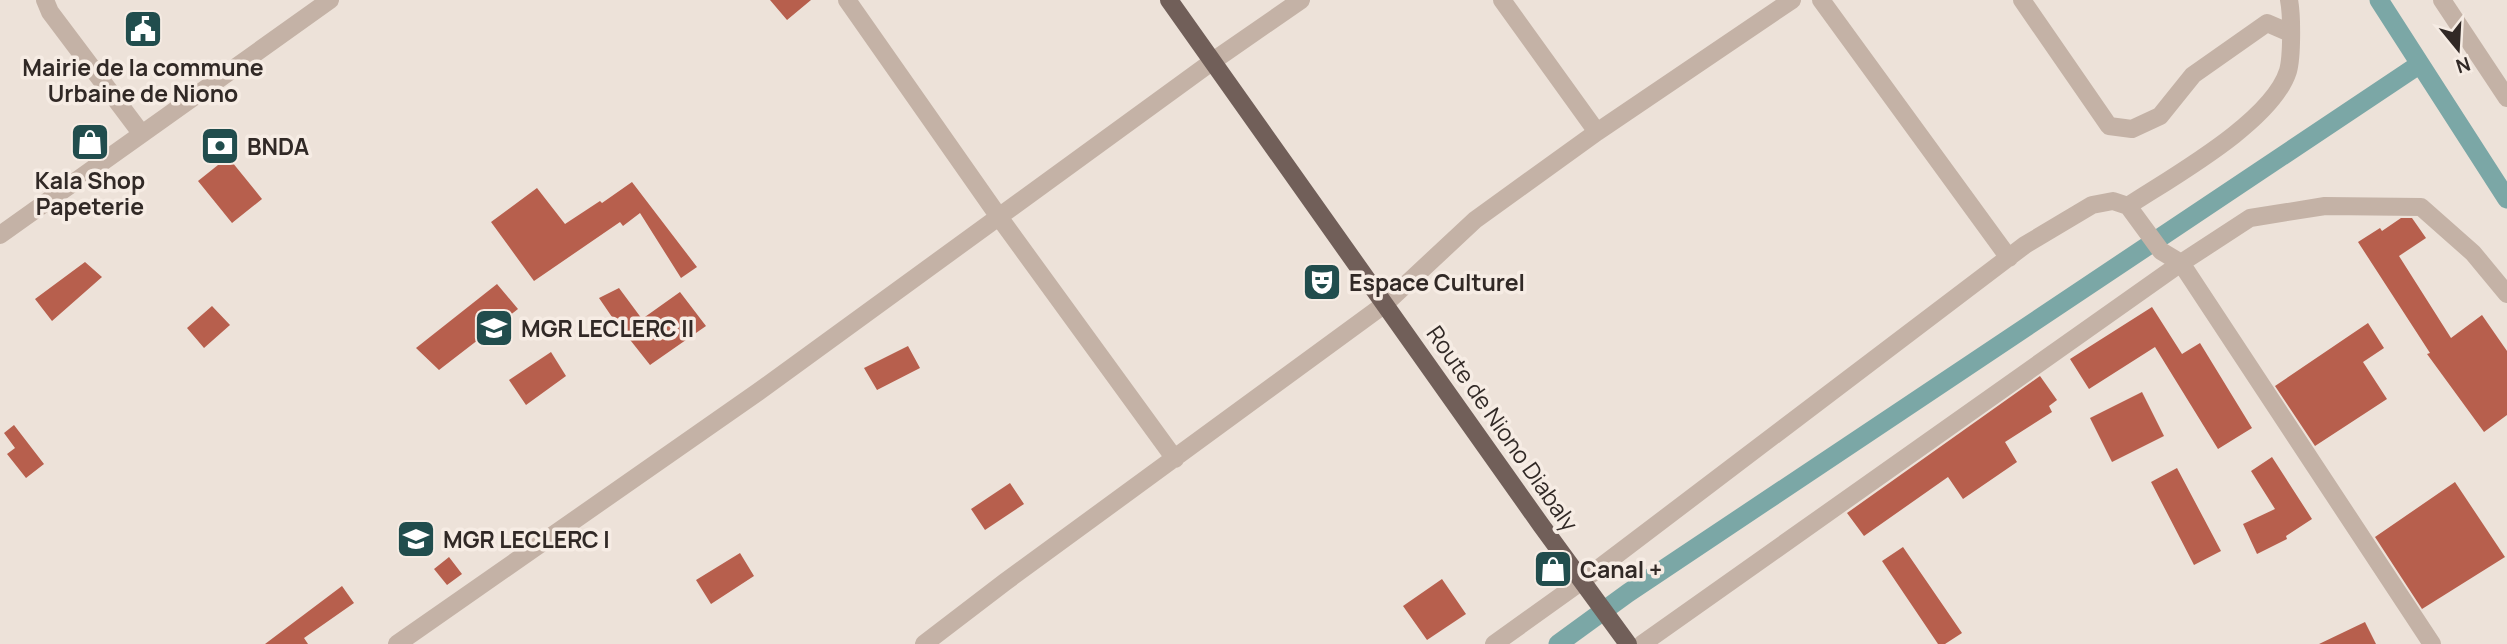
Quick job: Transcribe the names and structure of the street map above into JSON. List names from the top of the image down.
{
  "streets": {
    "main road": ["Route de Niono Diabaly"]
  },
  "places": {
    "public building": ["Mairie de la commune Urbaine de Niono"],
    "shop": ["Kala Shop Papeterie", "Canal +"],
    "bank": ["BNDA"],
    "theatre": ["Espace Culturel"],
    "school or university": ["MGR LECLERC II", "MGR LECLERC I"]
  },
  "north": "bottom"
}
